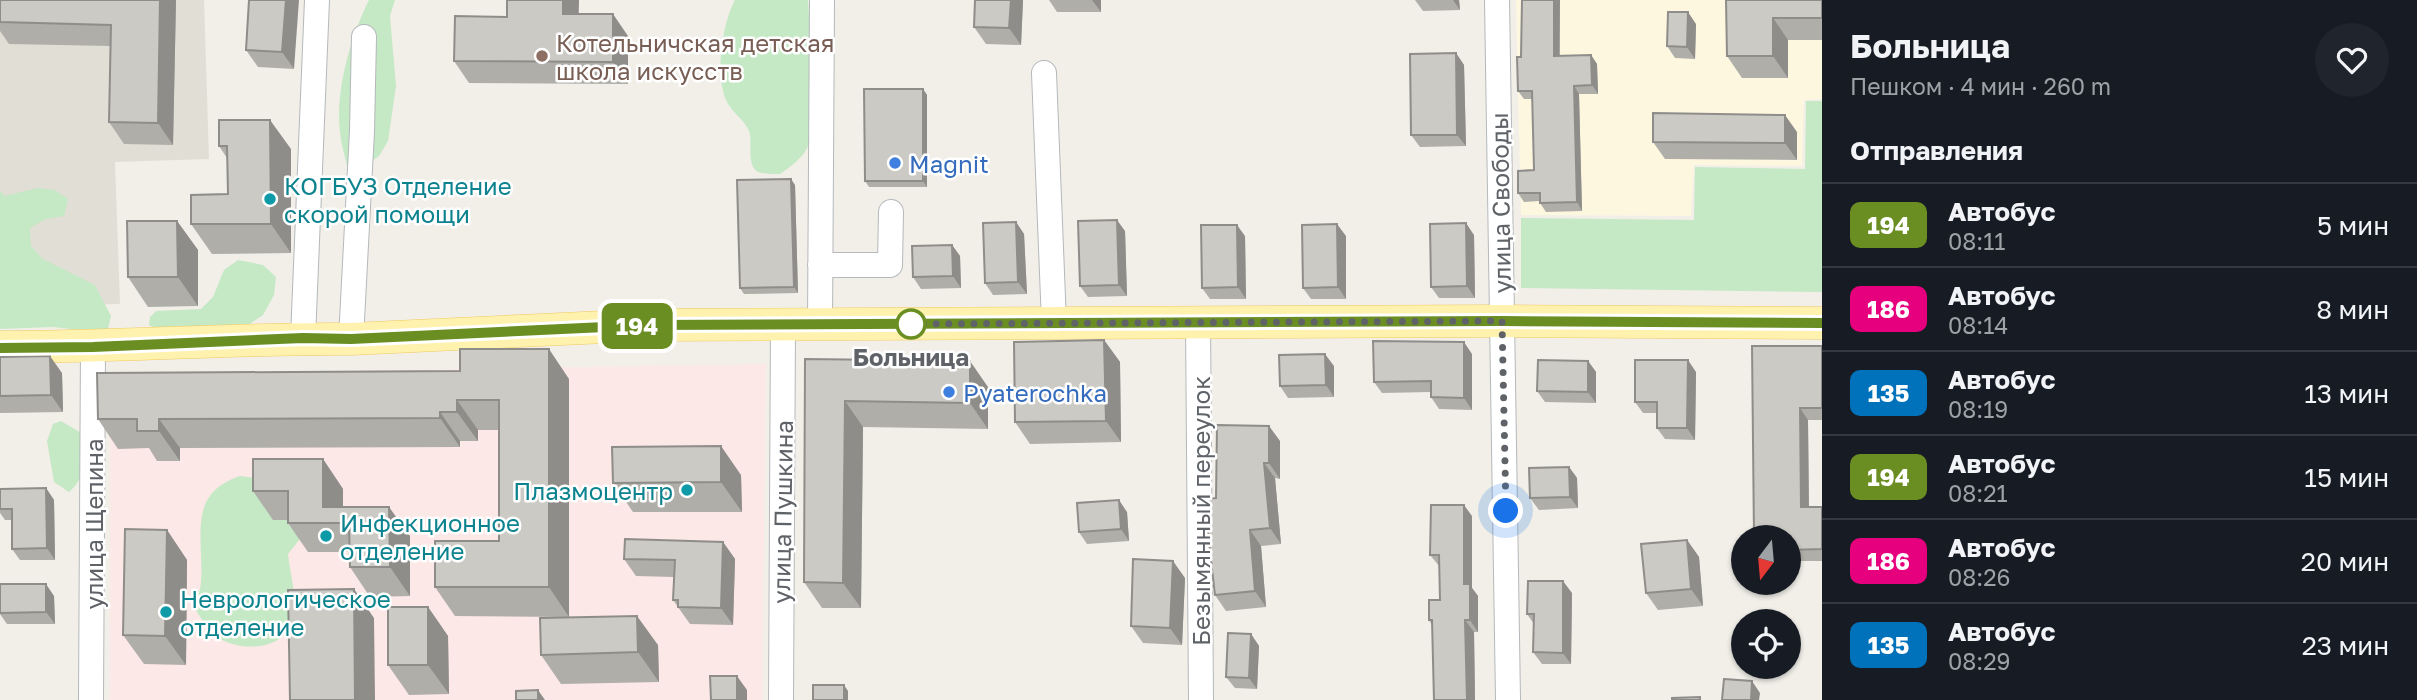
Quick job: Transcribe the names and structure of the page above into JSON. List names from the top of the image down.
{
  "streets": {
    "street": [
      "улица Свободы",
      "Безымянный переулок",
      "улица Пушкина",
      "улица Щепина"
    ]
  },
  "places": [
    "Котельничская детская школа искусств",
    "Magnit",
    "КОГБУЗ Отделение скорой помощи",
    "Больница",
    "Pyaterochka",
    "Плазмоцентр",
    "Инфекционное отделение",
    "Неврологическое отделение"
  ],
  "lines": ["bus line 194"],
  "north": "bottom",
  "page": {
    "on_map": "194",
    "heading": [
      ["Больница", "Пешком · 4 мин · 260 m"],
      "Отправления"
    ],
    "list": [
      {
        "mark": "194",
        "name": "Автобус",
        "note": "08:11",
        "value": "5 мин"
      },
      {
        "mark": "186",
        "name": "Автобус",
        "note": "08:14",
        "value": "8 мин"
      },
      {
        "mark": "135",
        "name": "Автобус",
        "note": "08:19",
        "value": "13 мин"
      },
      {
        "mark": "194",
        "name": "Автобус",
        "note": "08:21",
        "value": "15 мин"
      },
      {
        "mark": "186",
        "name": "Автобус",
        "note": "08:26",
        "value": "20 мин"
      },
      {
        "mark": "135",
        "name": "Автобус",
        "note": "08:29",
        "value": "23 мин"
      }
    ]
  }
}
